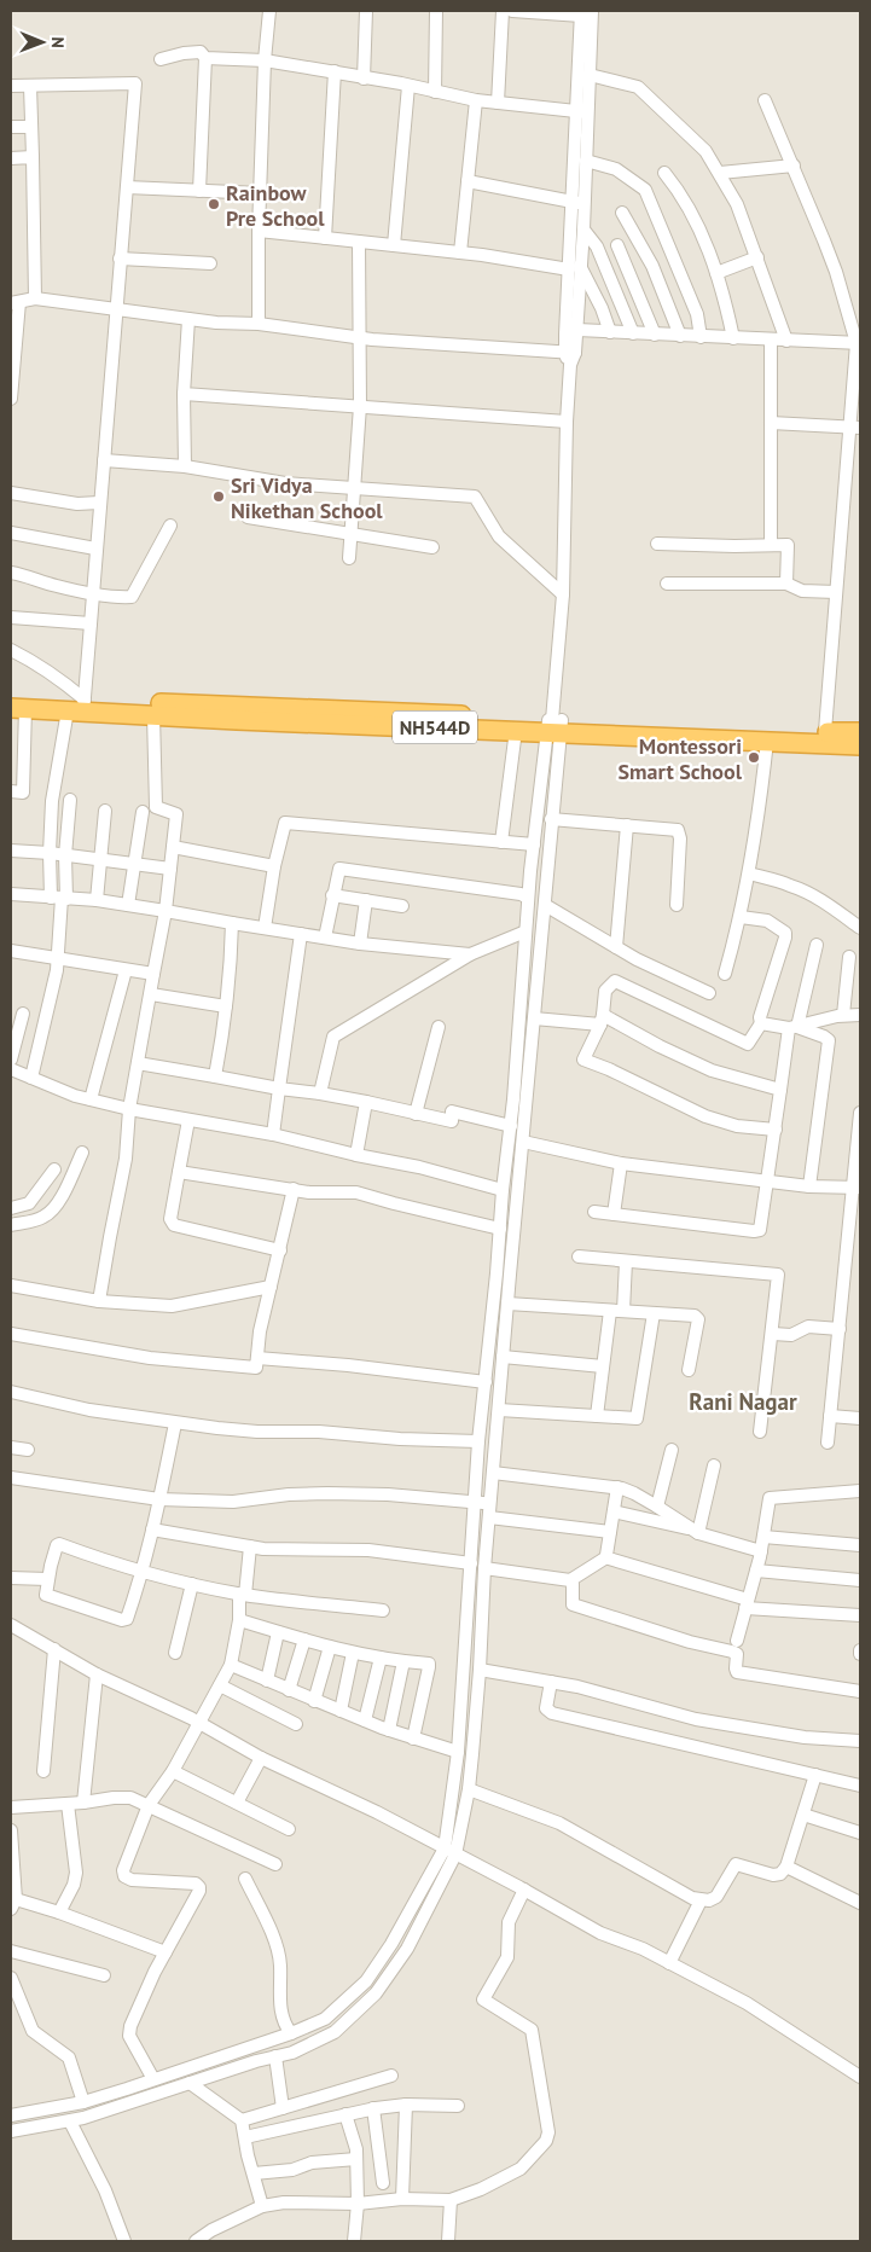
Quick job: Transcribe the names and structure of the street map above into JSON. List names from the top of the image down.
{
  "streets": {
    "highway": ["NH544D"]
  },
  "districts": ["Rani Nagar"],
  "places": ["Rainbow Pre School", "Sri Vidya Nikethan School", "Montessori Smart School"],
  "north": "right"
}
